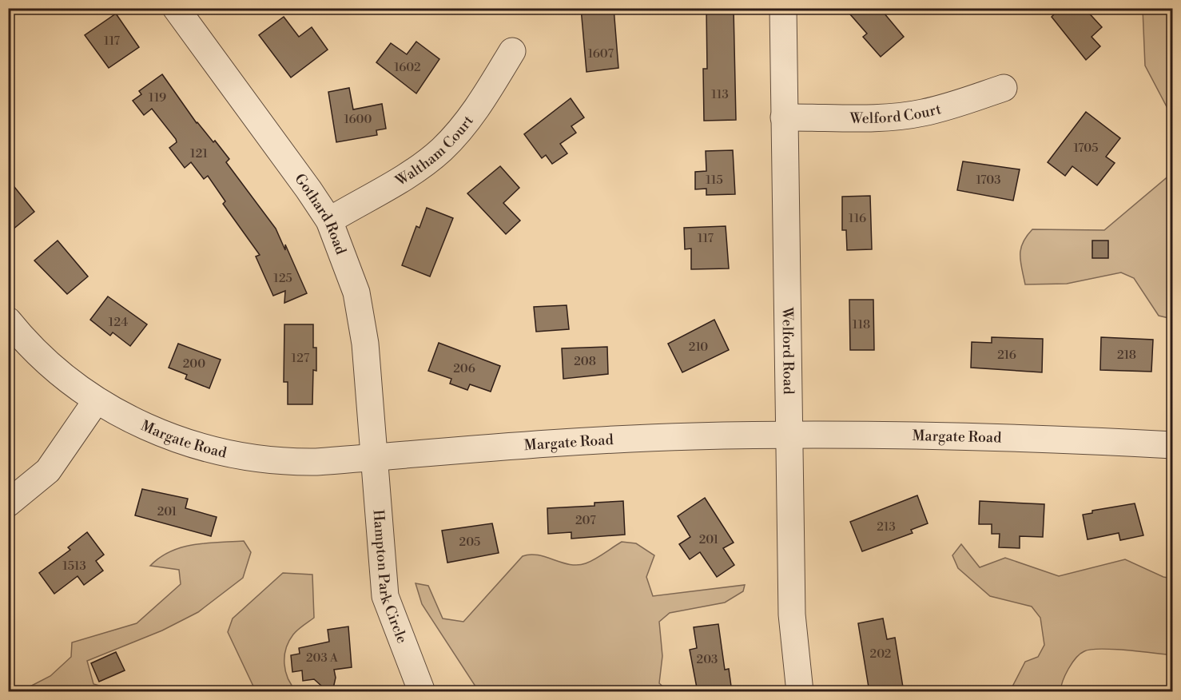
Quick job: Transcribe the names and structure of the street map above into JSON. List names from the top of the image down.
{
  "streets": {
    "street": [
      "Welford Court",
      "Waltham Court",
      "Gothard Road",
      "Welford Road",
      "Margate Road",
      "Hampton Park Circle"
    ]
  },
  "crossings": [
    ["Welford Court", "Welford Road"],
    ["Waltham Court", "Gothard Road"],
    ["Gothard Road", "Margate Road"],
    ["Gothard Road", "Hampton Park Circle"],
    ["Welford Road", "Margate Road"],
    ["Margate Road", "Hampton Park Circle"]
  ],
  "house_numbers": [
    "117",
    "1607",
    "1602",
    "113",
    "119",
    "1600",
    "1705",
    "121",
    "115",
    "1703",
    "116",
    "117",
    "125",
    "124",
    "118",
    "210",
    "216",
    "218",
    "127",
    "208",
    "200",
    "206",
    "201",
    "207",
    "213",
    "201",
    "205",
    "1513",
    "202",
    "203 A",
    "203"
  ]
}
